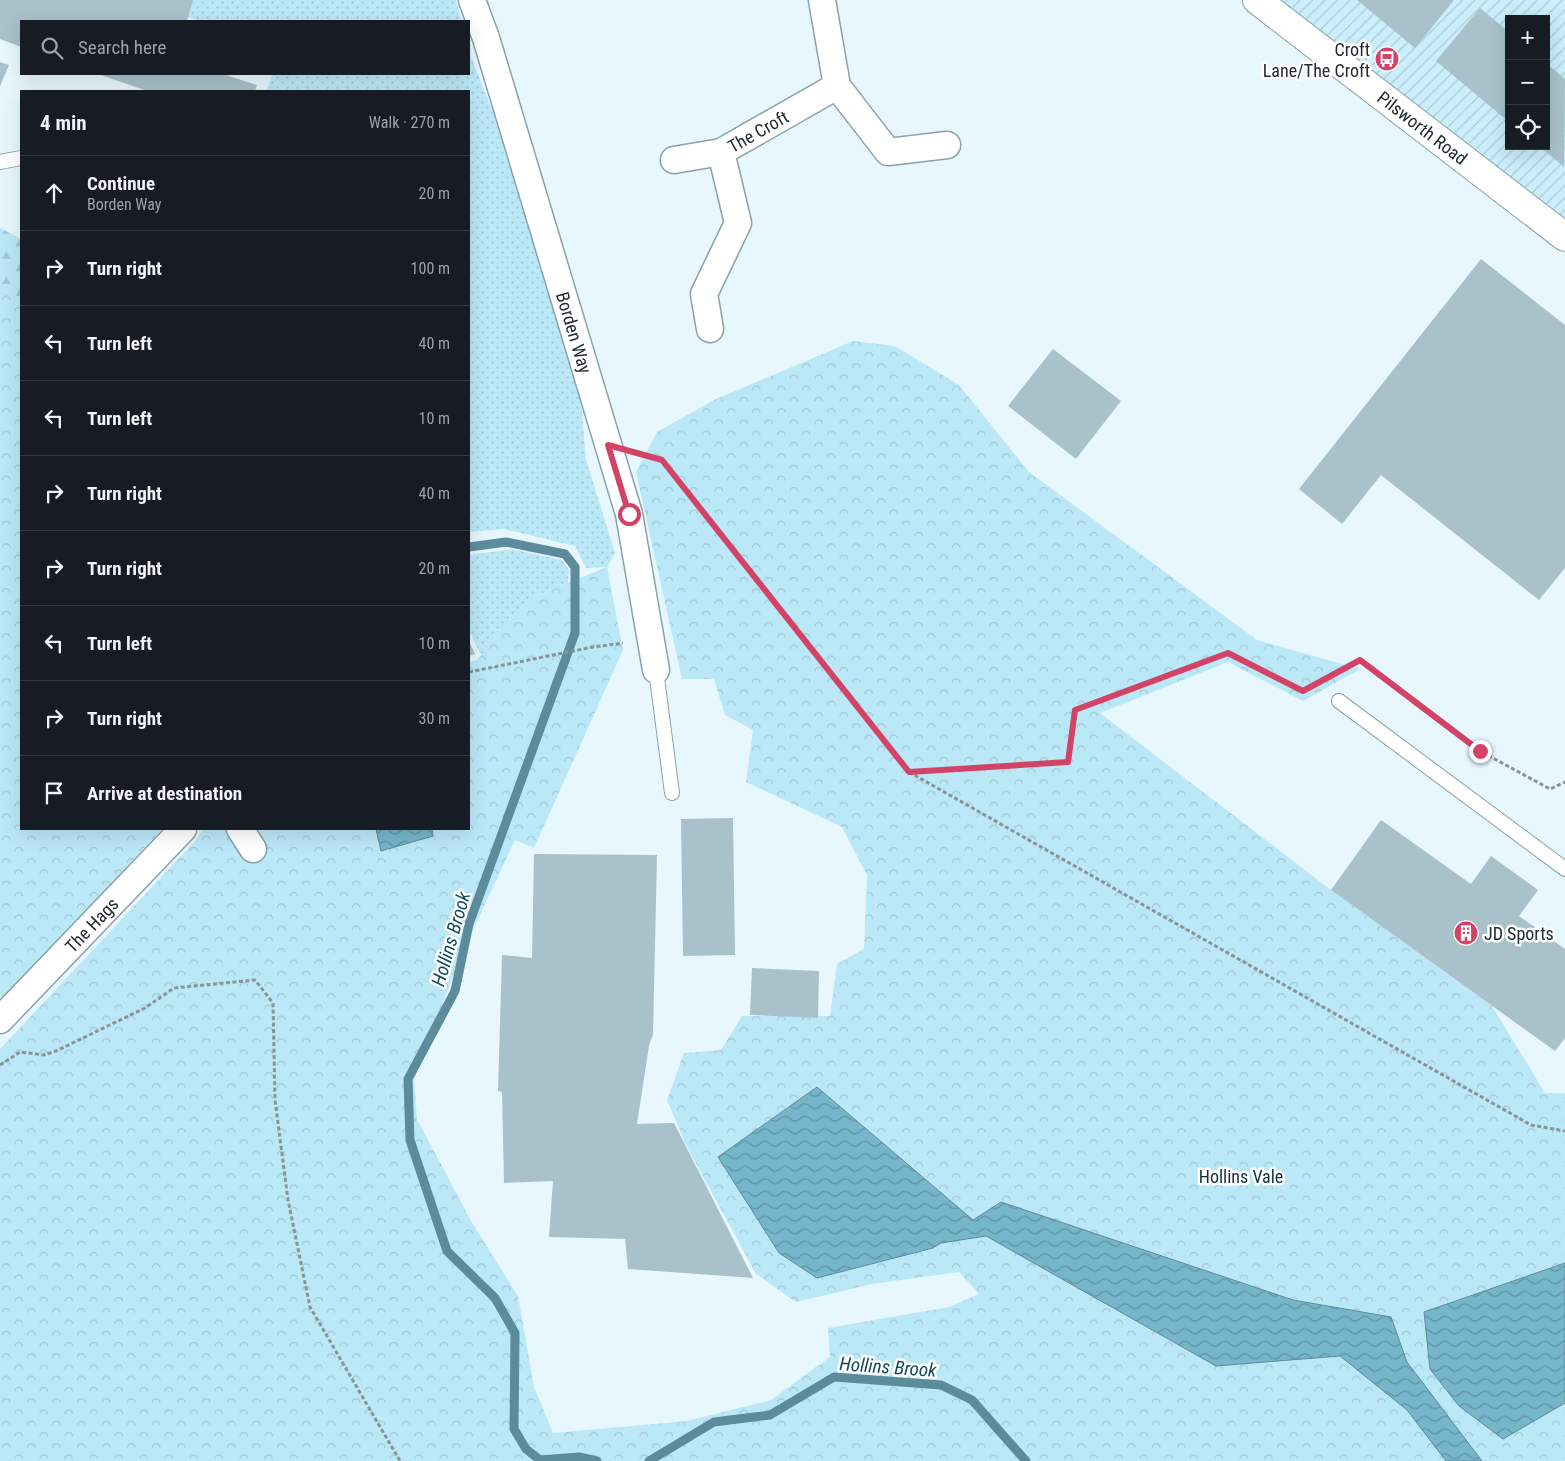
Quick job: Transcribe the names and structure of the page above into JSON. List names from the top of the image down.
{
  "streets": {
    "street": [
      "Pilsworth Road",
      "The Croft",
      "Borden Way",
      "The Hags"
    ]
  },
  "water": ["Hollins Brook"],
  "parks": ["Hollins Vale"],
  "places": {
    "bus stop": ["Croft Lane/The Croft"],
    "building": ["JD Sports"]
  },
  "page": {
    "map_buttons": ["+", "−"],
    "search": "Search here",
    "heading": ["4 min", "Walk · 270 m"],
    "list": [
      ["Continue", "Borden Way", "20 m"],
      ["Turn right", "100 m"],
      ["Turn left", "40 m"],
      ["Turn left", "10 m"],
      ["Turn right", "40 m"],
      ["Turn right", "20 m"],
      ["Turn left", "10 m"],
      ["Turn right", "30 m"],
      "Arrive at destination"
    ]
  }
}
